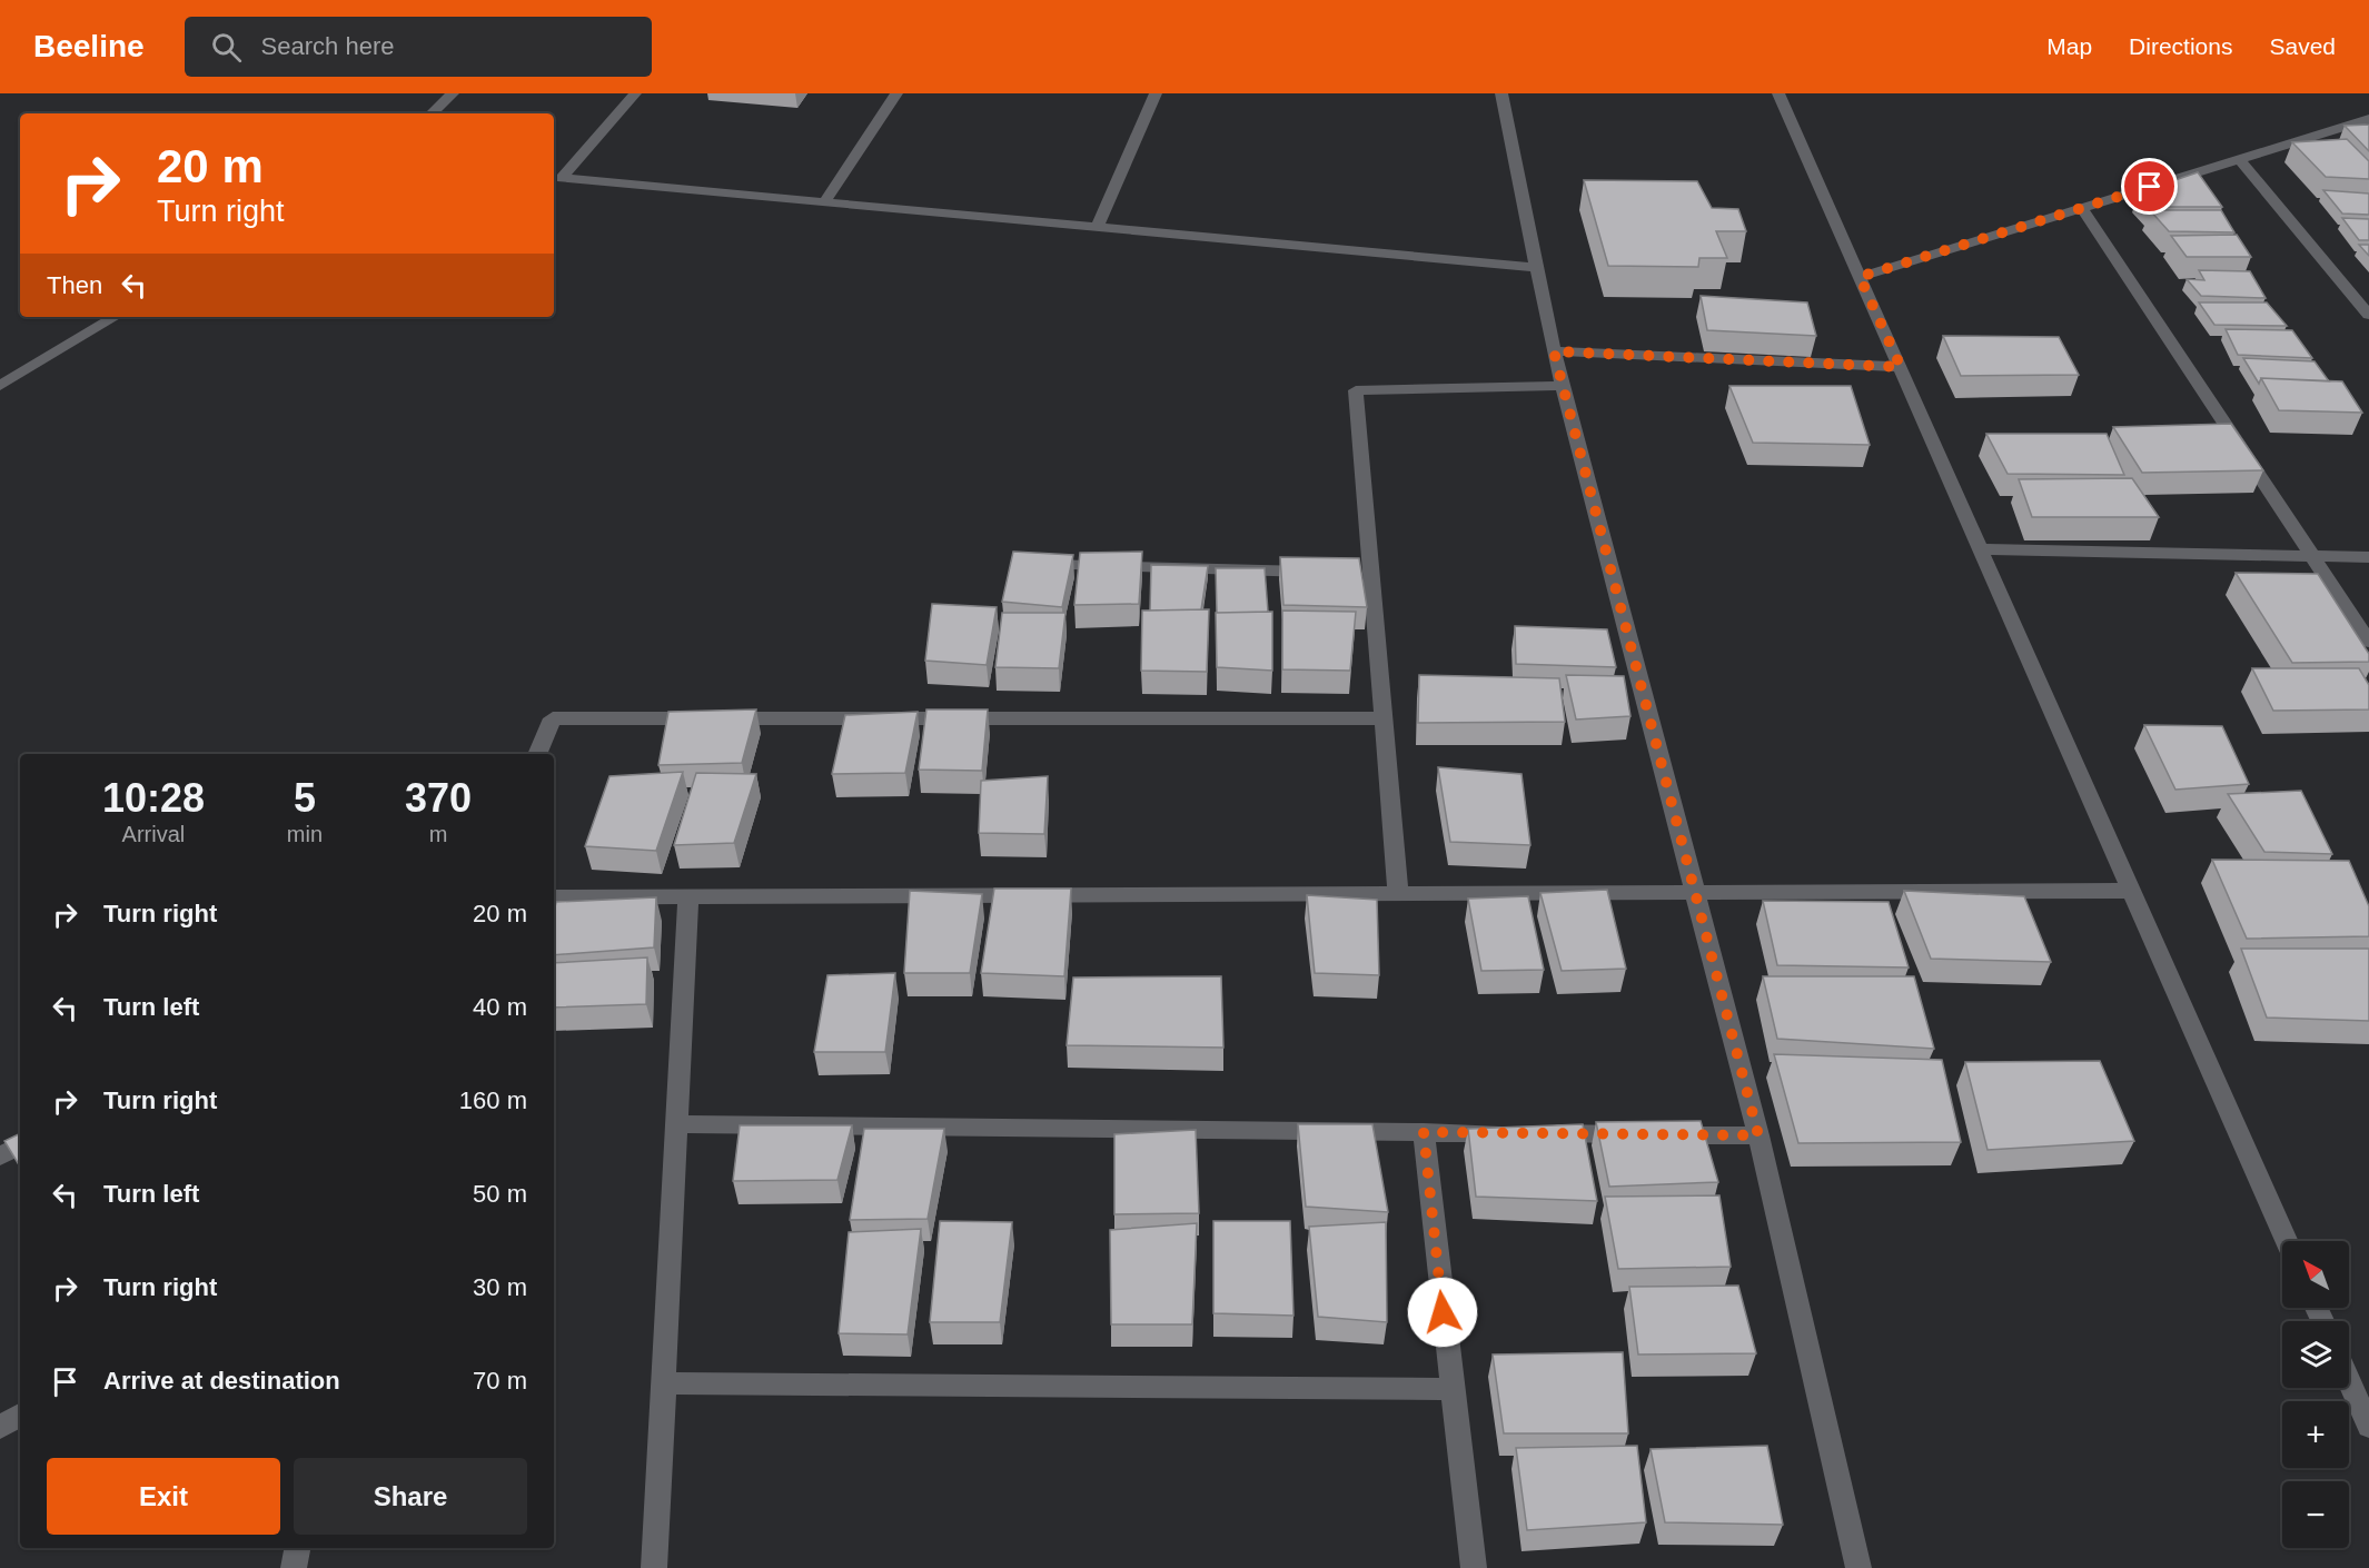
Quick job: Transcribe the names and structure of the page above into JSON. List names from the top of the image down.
{
  "north": "top left",
  "page": {
    "header": "Beeline",
    "search": "Search here",
    "nav": ["Map", "Directions", "Saved"],
    "turn": ["20 m", "Turn right"],
    "then": "Then",
    "eta": [
      "10:28",
      "Arrival",
      "5",
      "min",
      "370",
      "m"
    ],
    "list": [
      {
        "name": "Turn right",
        "value": "20 m"
      },
      {
        "name": "Turn left",
        "value": "40 m"
      },
      {
        "name": "Turn right",
        "value": "160 m"
      },
      {
        "name": "Turn left",
        "value": "50 m"
      },
      {
        "name": "Turn right",
        "value": "30 m"
      },
      {
        "name": "Arrive at destination",
        "value": "70 m"
      }
    ],
    "map_buttons": ["+", "−"],
    "buttons": ["Exit", "Share"]
  }
}
